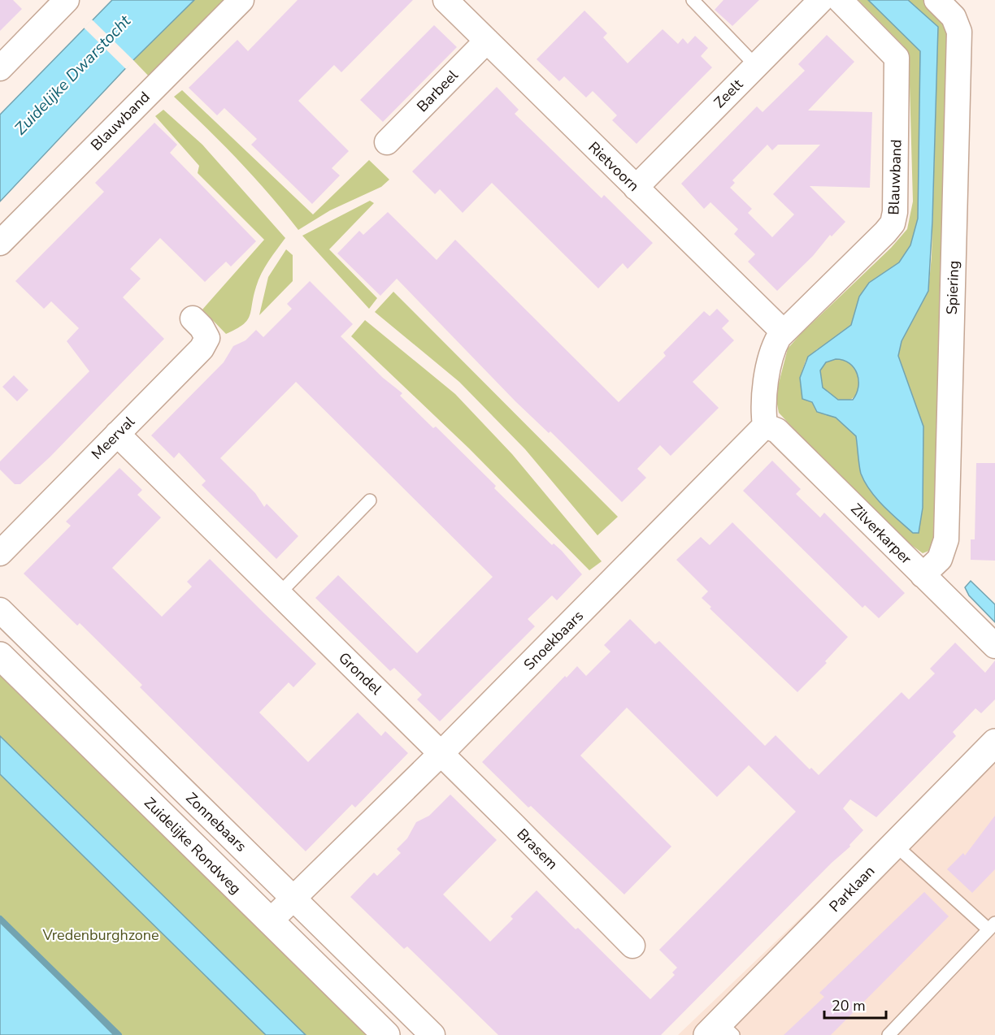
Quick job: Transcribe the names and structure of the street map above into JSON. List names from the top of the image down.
{
  "streets": {
    "main road": ["Zuidelijke Rondweg", "Parklaan"],
    "street": [
      "Barbeel",
      "Zeelt",
      "Blauwband",
      "Rietvoorn",
      "Spiering",
      "Meerval",
      "Zilverkarper",
      "Snoekbaars",
      "Grondel",
      "Zonnebaars",
      "Brasem"
    ]
  },
  "crossings": [
    ["Barbeel", "Rietvoorn"],
    ["Zeelt", "Rietvoorn"],
    ["Blauwband", "Rietvoorn"],
    ["Spiering", "Zilverkarper"],
    ["Meerval", "Grondel"],
    ["Zilverkarper", "Snoekbaars"],
    ["Snoekbaars", "Grondel"],
    ["Snoekbaars", "Zonnebaars"],
    ["Snoekbaars", "Zuidelijke Rondweg"],
    ["Snoekbaars", "Brasem"],
    ["Grondel", "Brasem"]
  ],
  "water": ["Zuidelijke Dwarstocht"],
  "parks": ["Vredenburghzone"],
  "scale_bar": "20 m"
}
